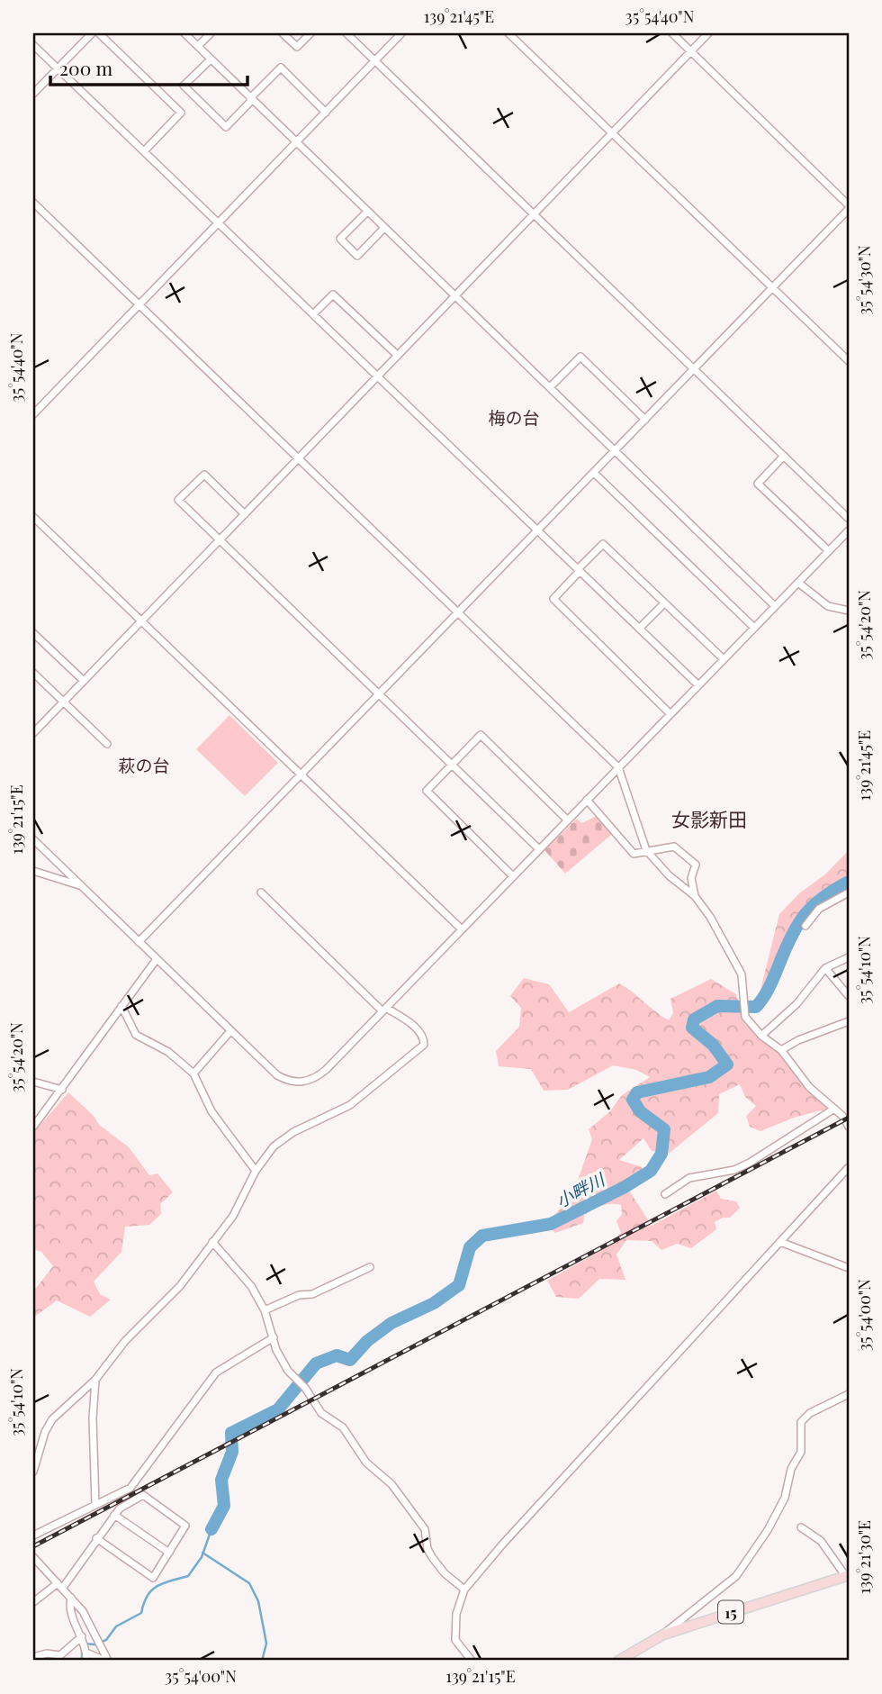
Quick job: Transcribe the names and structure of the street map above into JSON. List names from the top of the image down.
{
  "streets": {
    "main road": ["15"]
  },
  "districts": ["梅の台", "萩の台", "女影新田"],
  "water": ["小畔川"],
  "scale_bar": "200 m",
  "coordinates": [
    "139°21'45\"E",
    "35°54'40\"N",
    "35°54'30\"N",
    "35°54'20\"N",
    "139°21'15\"E",
    "35°54'10\"N",
    "35°54'00\"N",
    "139°21'30\"E"
  ]
}
